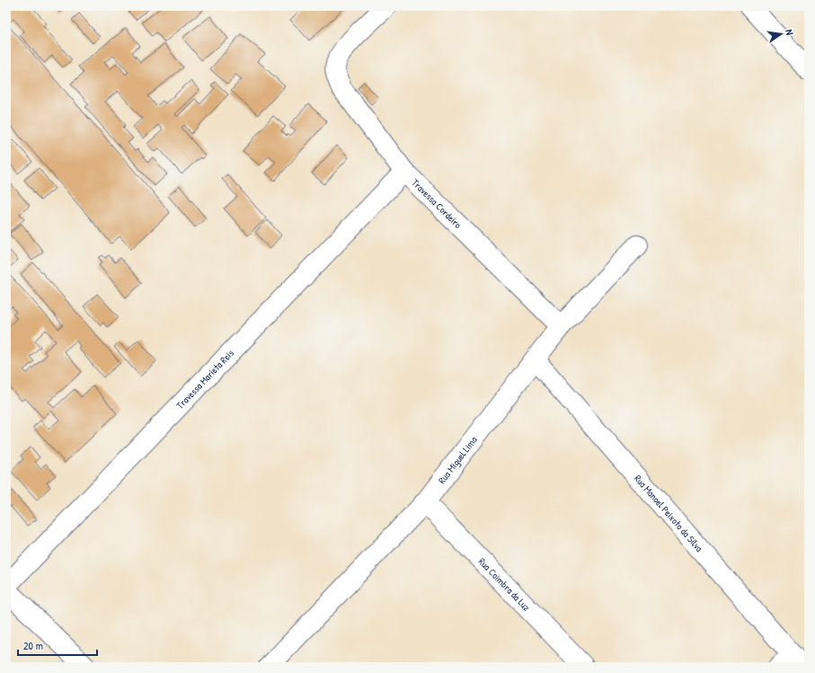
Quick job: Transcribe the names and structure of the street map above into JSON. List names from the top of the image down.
{
  "streets": {
    "street": [
      "Travessa Cordeiro",
      "Travessa Marieta Reis",
      "Rua Miguel Lima",
      "Rua Manoel Peixoto da Silva",
      "Rua Coimbra da Luz"
    ]
  },
  "crossings": [
    ["Travessa Cordeiro", "Travessa Marieta Reis"],
    ["Travessa Cordeiro", "Rua Miguel Lima"],
    ["Rua Miguel Lima", "Rua Manoel Peixoto da Silva"],
    ["Rua Miguel Lima", "Rua Coimbra da Luz"]
  ],
  "scale_bar": "20 m",
  "north": "right"
}
